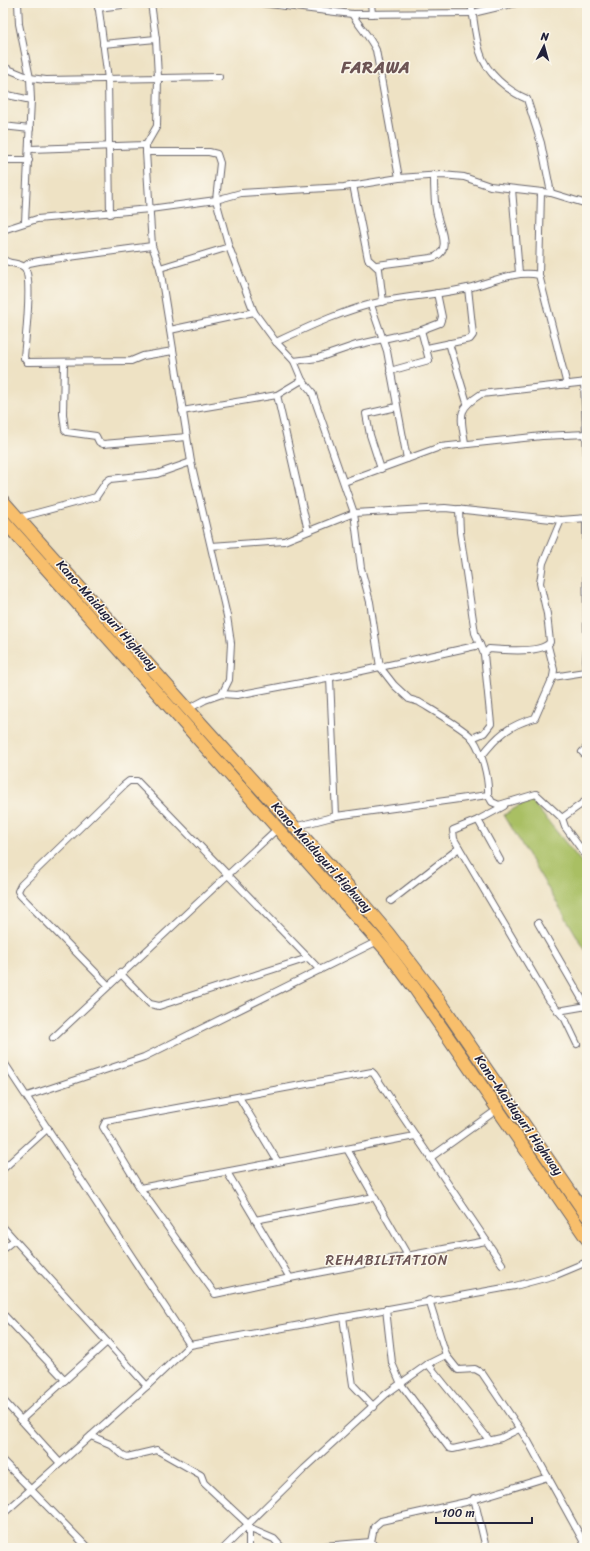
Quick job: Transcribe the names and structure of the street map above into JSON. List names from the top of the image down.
{
  "streets": {
    "highway": ["Kano-Maiduguri Highway"]
  },
  "districts": ["FARAWA", "REHABILITATION"],
  "scale_bar": "100 m",
  "north": "top"
}
